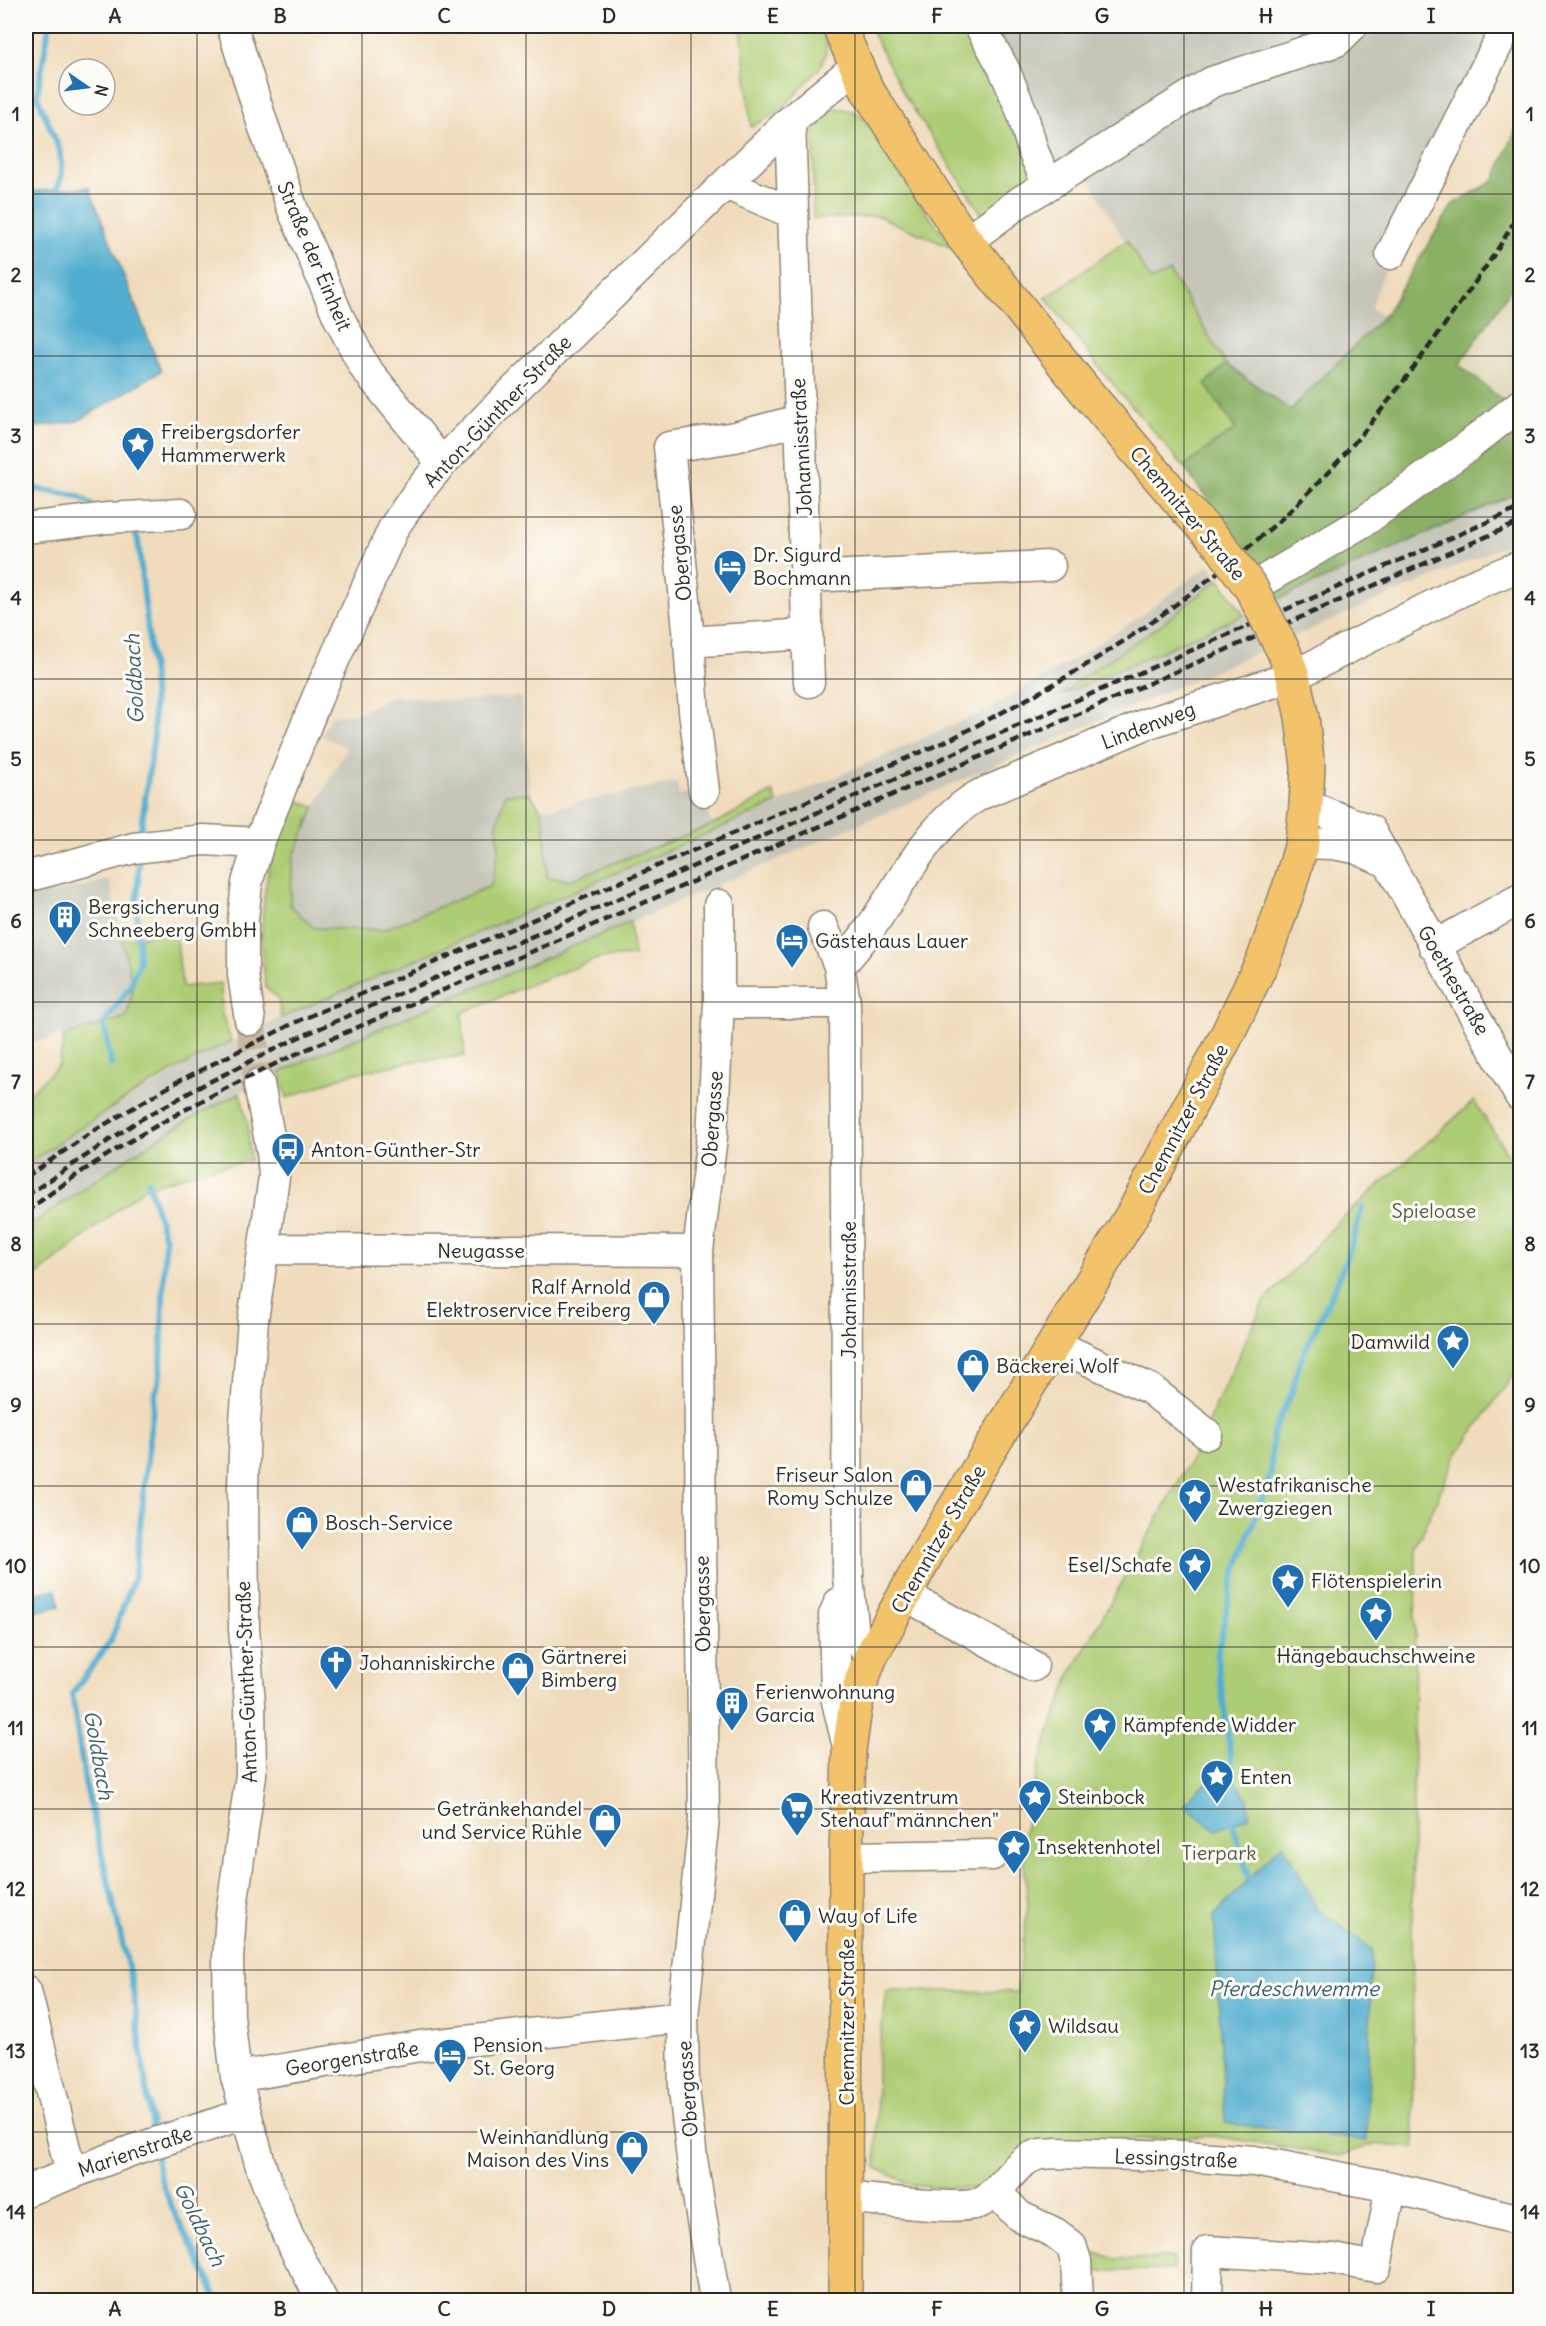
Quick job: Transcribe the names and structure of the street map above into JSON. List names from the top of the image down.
{
  "streets": {
    "main road": ["Chemnitzer Straße"],
    "street": [
      "Straße der Einheit",
      "Anton-Günther-Straße",
      "Johannisstraße",
      "Obergasse",
      "Lindenweg",
      "Goethestraße",
      "Neugasse",
      "Georgenstraße",
      "Marienstraße",
      "Lessingstraße"
    ]
  },
  "crossings": [
    ["Straße der Einheit", "Anton-Günther-Straße"],
    ["Anton-Günther-Straße", "Johannisstraße"],
    ["Anton-Günther-Straße", "Chemnitzer Straße"],
    ["Anton-Günther-Straße", "Neugasse"],
    ["Anton-Günther-Straße", "Georgenstraße"],
    ["Anton-Günther-Straße", "Marienstraße"],
    ["Johannisstraße", "Chemnitzer Straße"],
    ["Johannisstraße", "Obergasse"],
    ["Johannisstraße", "Lindenweg"],
    ["Chemnitzer Straße", "Lindenweg"],
    ["Chemnitzer Straße", "Goethestraße"],
    ["Chemnitzer Straße", "Lessingstraße"],
    ["Obergasse", "Neugasse"],
    ["Obergasse", "Georgenstraße"]
  ],
  "water": ["Goldbach", "Pferdeschwemme"],
  "parks": ["Spieloase", "Tierpark"],
  "places": {
    "place": [
      "Freibergsdorfer Hammerwerk",
      "Damwild",
      "Westafrikanische Zwergziegen",
      "Esel/Schafe",
      "Flötenspielerin",
      "Hängebauchschweine",
      "Kämpfende Widder",
      "Enten",
      "Steinbock",
      "Insektenhotel",
      "Wildsau"
    ],
    "hotel": ["Dr. Sigurd Bochmann", "Gästehaus Lauer", "Pension St. Georg"],
    "building": ["Bergsicherung Schneeberg GmbH", "Ferienwohnung Garcia"],
    "bus stop": ["Anton-Günther-Str"],
    "shop": [
      "Ralf Arnold Elektroservice Freiberg",
      "Bäckerei Wolf",
      "Friseur Salon Romy Schulze",
      "Bosch-Service",
      "Gärtnerei Bimberg",
      "Getränkehandel und Service Rühle",
      "Way of Life",
      "Weinhandlung Maison des Vins"
    ],
    "church": ["Johanniskirche"],
    "supermarket": ["Kreativzentrum Stehauf\"männchen\""]
  },
  "north": "right",
  "grid": {
    "columns": [
      "A",
      "B",
      "C",
      "D",
      "E",
      "F",
      "G",
      "H",
      "I"
    ],
    "rows": [
      "1",
      "2",
      "3",
      "4",
      "5",
      "6",
      "7",
      "8",
      "9",
      "10",
      "11",
      "12",
      "13",
      "14"
    ]
  }
}
